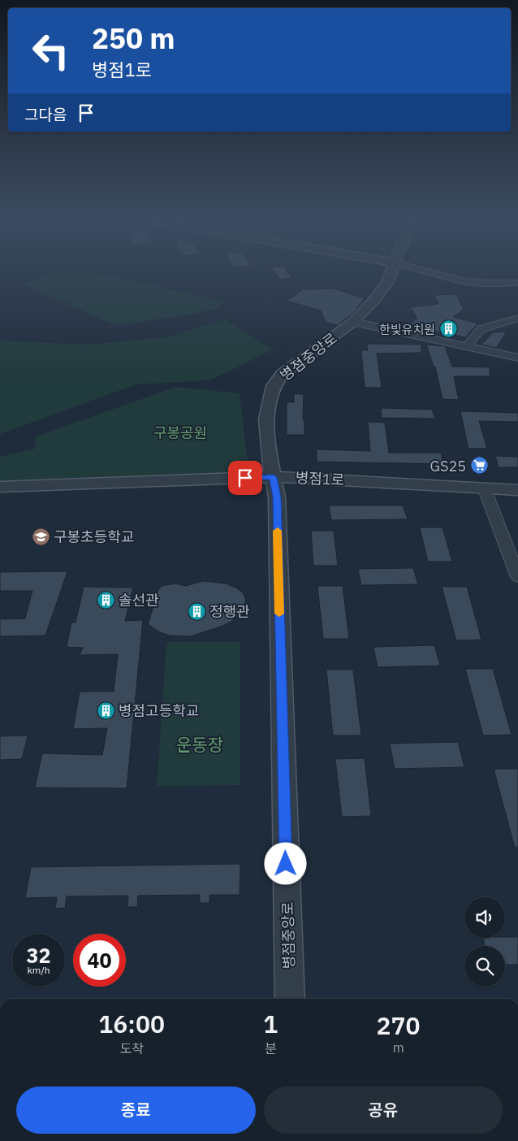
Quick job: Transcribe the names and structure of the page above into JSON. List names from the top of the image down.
{
  "streets": {
    "street": ["병점중앙로", "병점1로"]
  },
  "crossings": [
    ["병점중앙로", "병점1로"]
  ],
  "parks": ["구봉공원", "운동장"],
  "places": {
    "building": [
      "한빛유치원",
      "솔선관",
      "정행관",
      "병점고등학교"
    ],
    "supermarket": ["GS25"],
    "school or university": ["구봉초등학교"]
  },
  "page": {
    "turn": ["250 m", "병점1로"],
    "then": "그다음",
    "speed": "32 km/h",
    "limit": "40",
    "eta": [
      "16:00",
      "도착",
      "1",
      "분",
      "270",
      "m"
    ],
    "buttons": ["종료", "공유"]
  }
}
